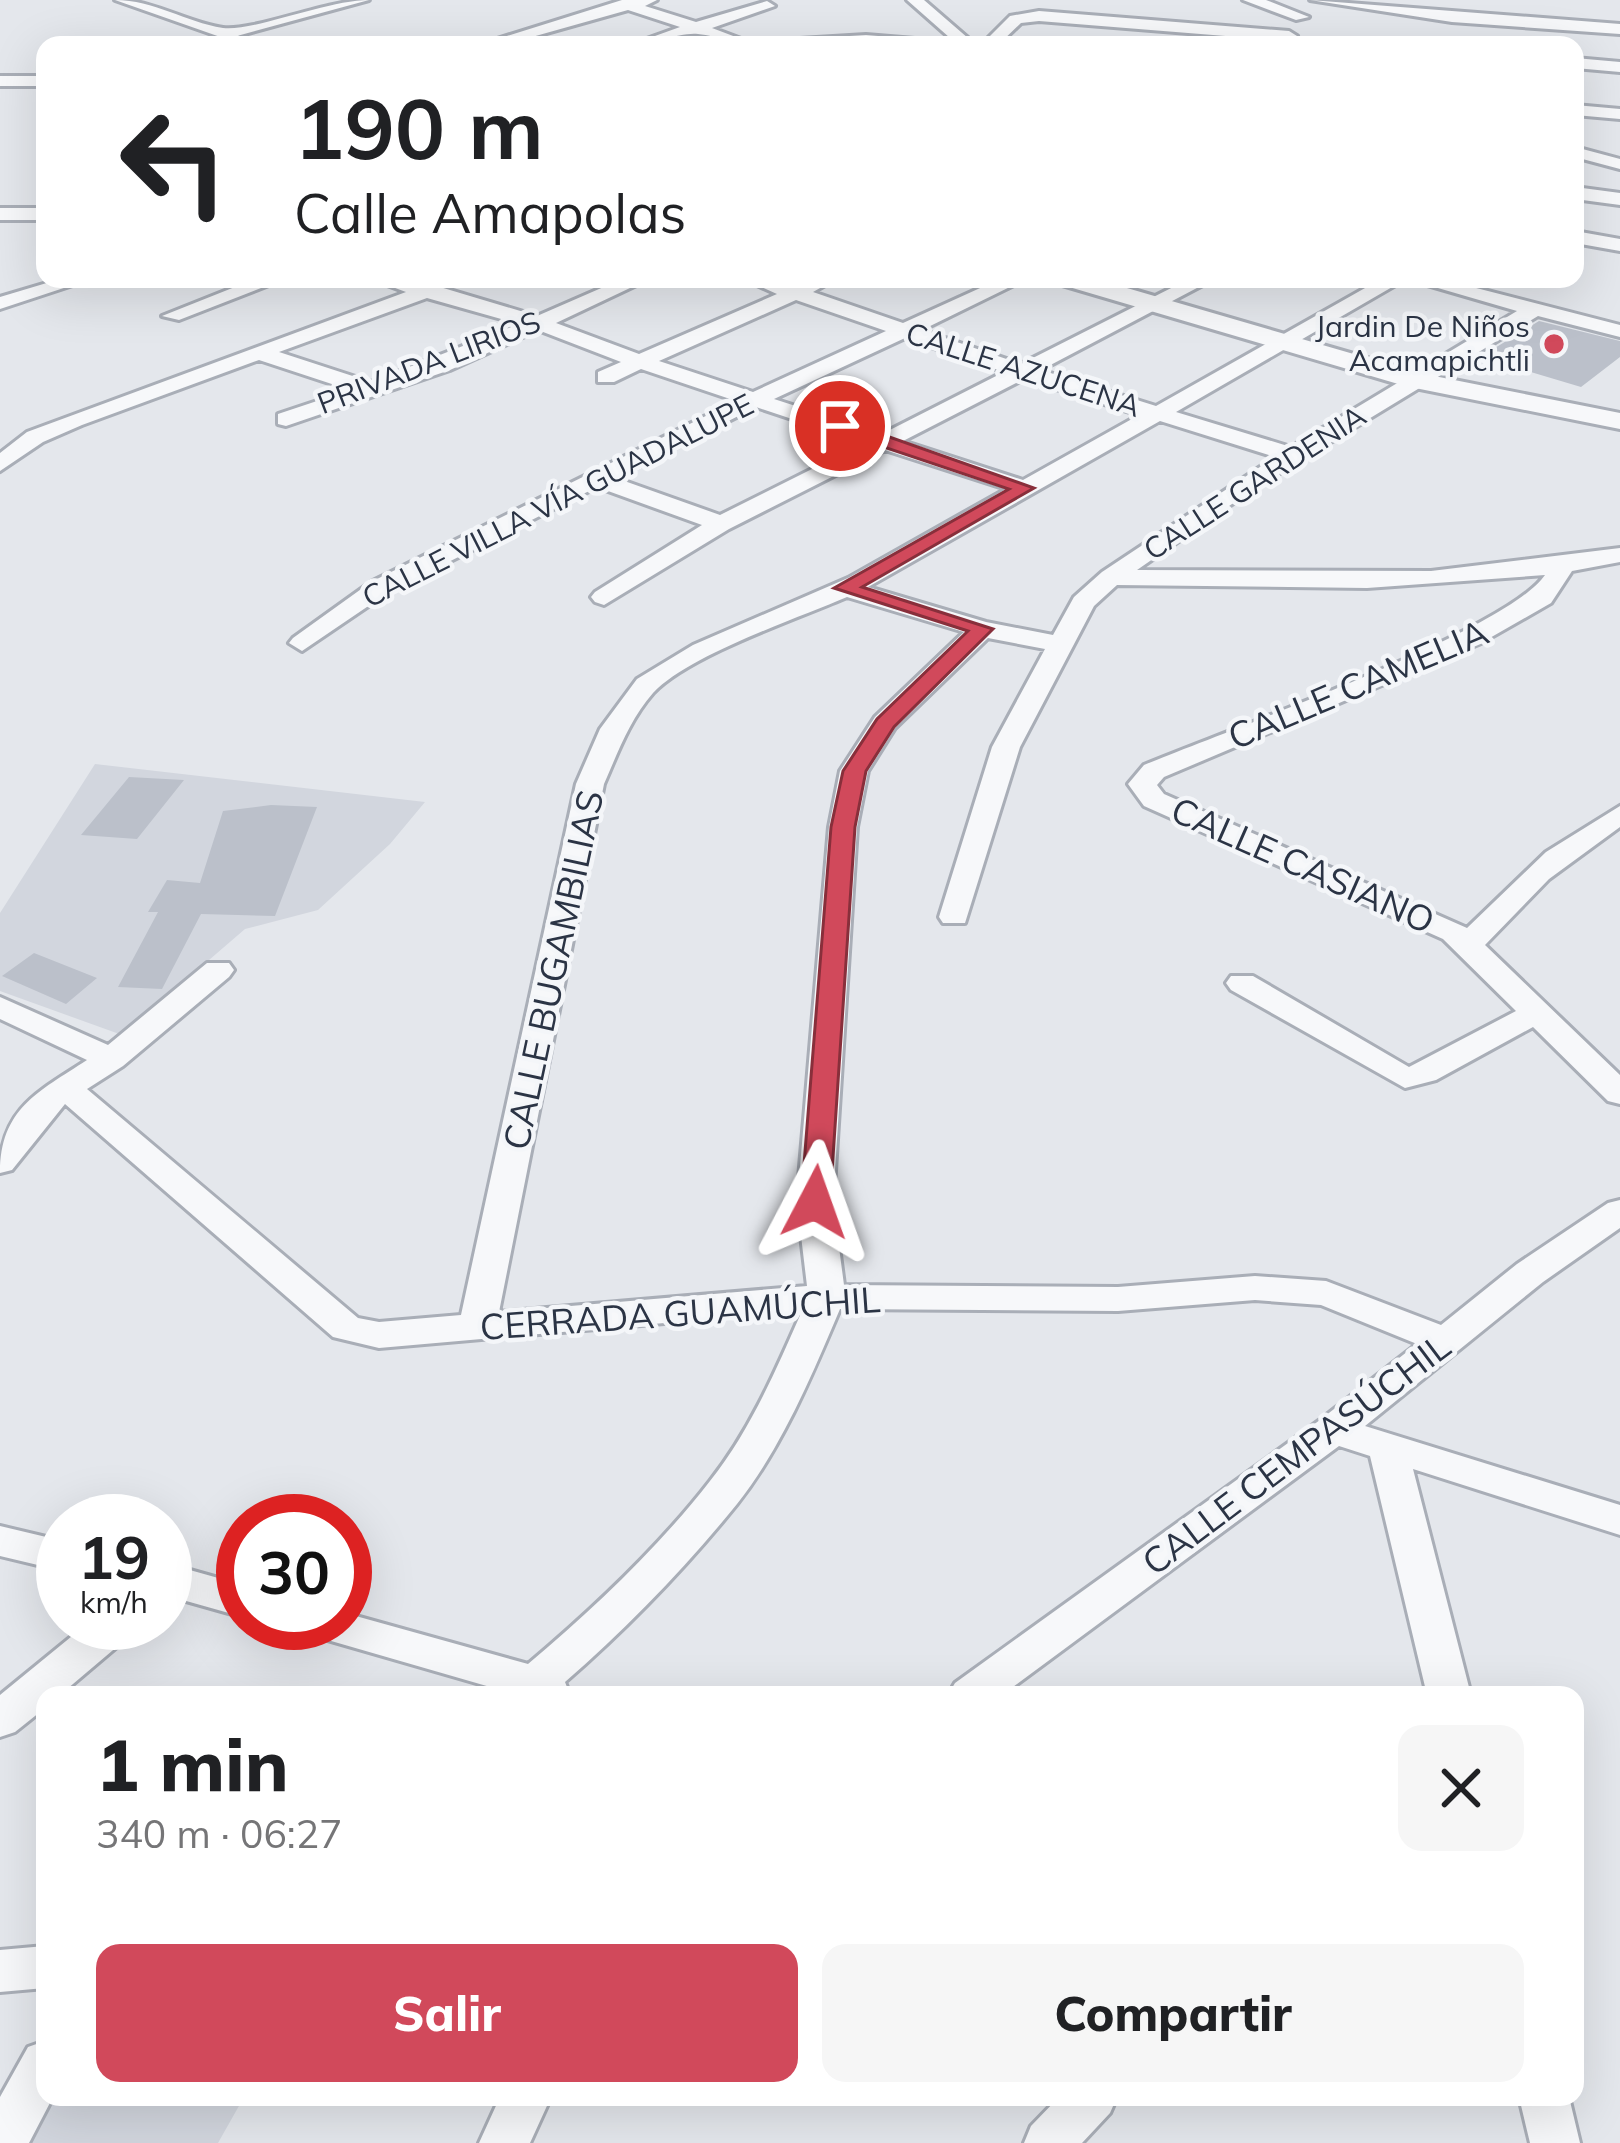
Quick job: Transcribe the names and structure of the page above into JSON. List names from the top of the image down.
{
  "streets": {
    "street": [
      "PRIVADA LIRIOS",
      "CALLE AZUCENA",
      "CALLE GARDENIA",
      "CALLE VILLA VÍA GUADALUPE",
      "CALLE CAMELIA",
      "CALLE CASIANO",
      "CALLE BUGAMBILIAS",
      "CERRADA GUAMÚCHIL",
      "CALLE CEMPASÚCHIL"
    ]
  },
  "crossings": [
    ["CALLE AZUCENA", "CALLE GARDENIA"],
    ["CALLE AZUCENA", "CALLE VILLA VÍA GUADALUPE"],
    ["CALLE AZUCENA", "CALLE BUGAMBILIAS"],
    ["CALLE GARDENIA", "CALLE CAMELIA"],
    ["CALLE CAMELIA", "CALLE CASIANO"],
    ["CALLE BUGAMBILIAS", "CERRADA GUAMÚCHIL"],
    ["CERRADA GUAMÚCHIL", "CALLE CEMPASÚCHIL"]
  ],
  "places": ["Jardin De Niños Acamapichtli"],
  "page": {
    "turn": ["190 m", "Calle Amapolas"],
    "speed": "19 km/h",
    "limit": "30",
    "heading": ["1 min", "340 m · 06:27"],
    "buttons": ["Salir", "Compartir"]
  }
}
